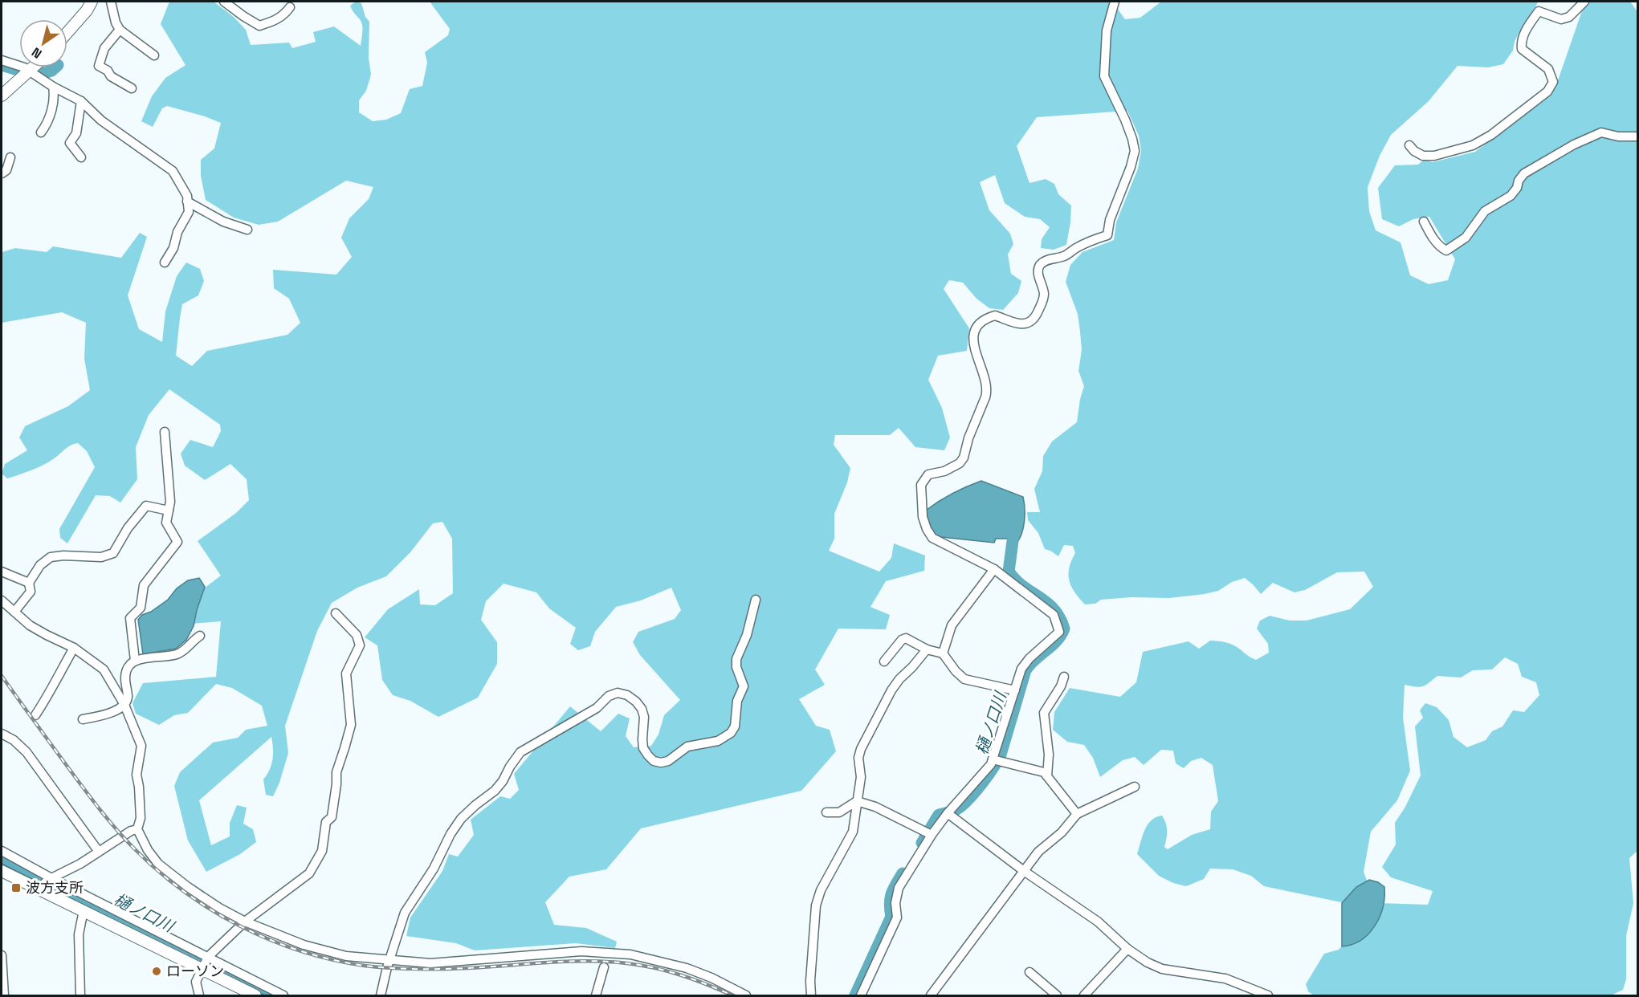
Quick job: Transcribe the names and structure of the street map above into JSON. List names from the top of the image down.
{
  "water": ["樋ノ口川"],
  "places": {
    "transit": ["波方支所"],
    "other": ["ローソン"]
  },
  "north": "bottom left"
}
